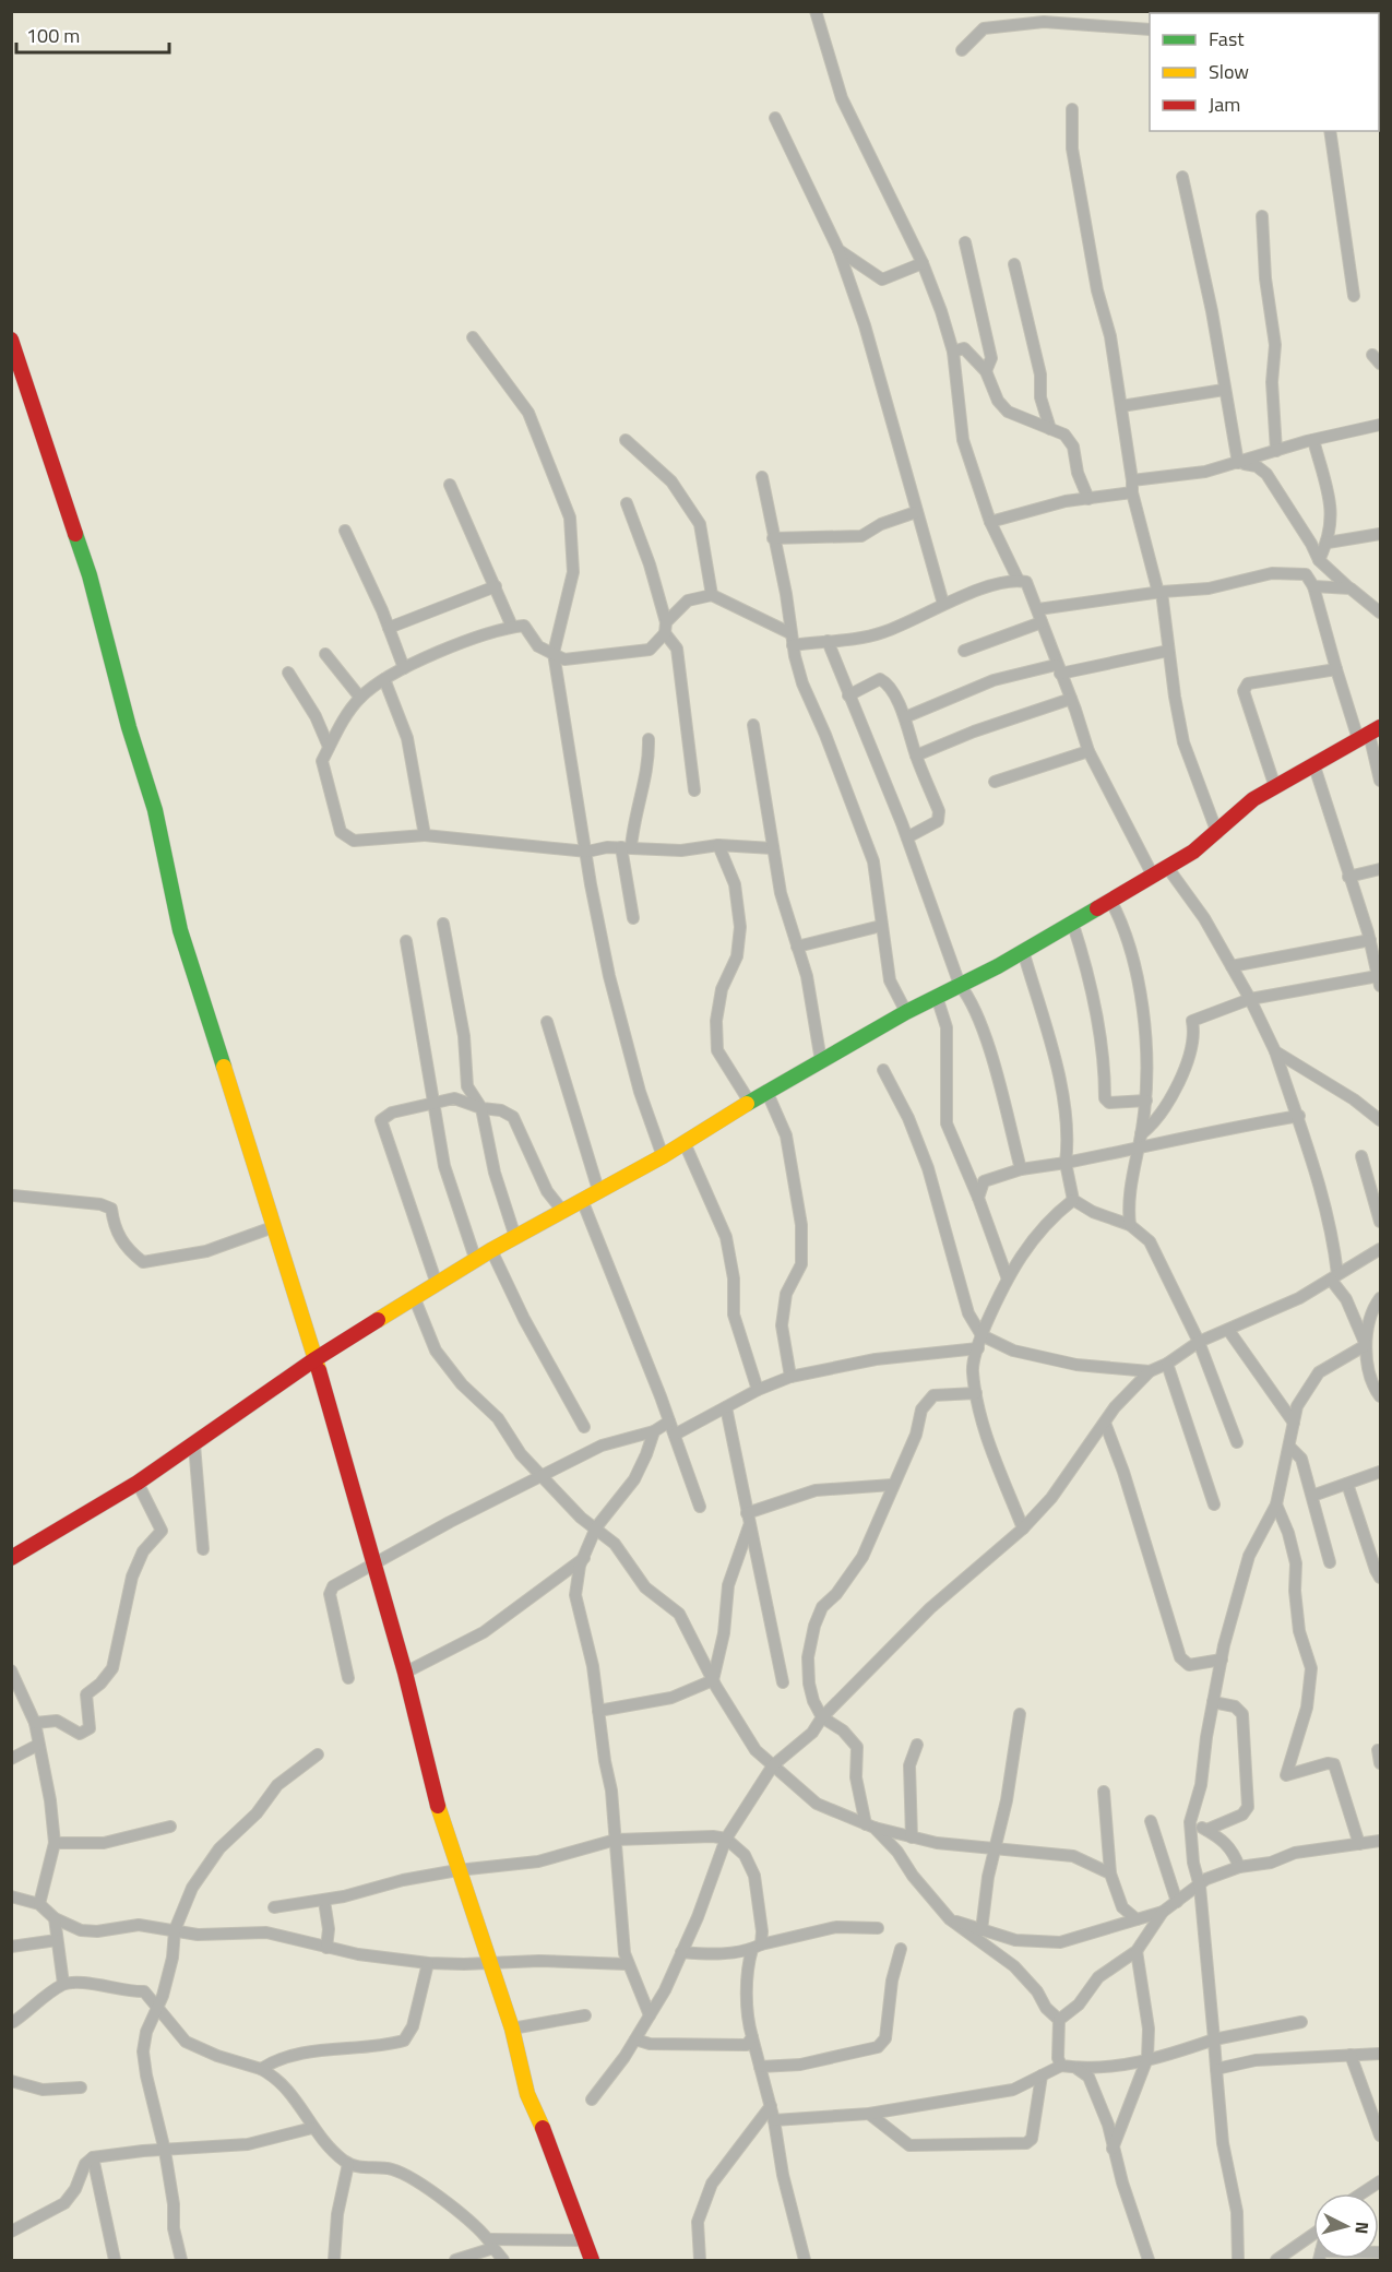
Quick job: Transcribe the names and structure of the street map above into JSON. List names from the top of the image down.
{
  "legend": ["Fast", "Slow", "Jam"],
  "scale_bar": "100 m",
  "north": "right"
}
